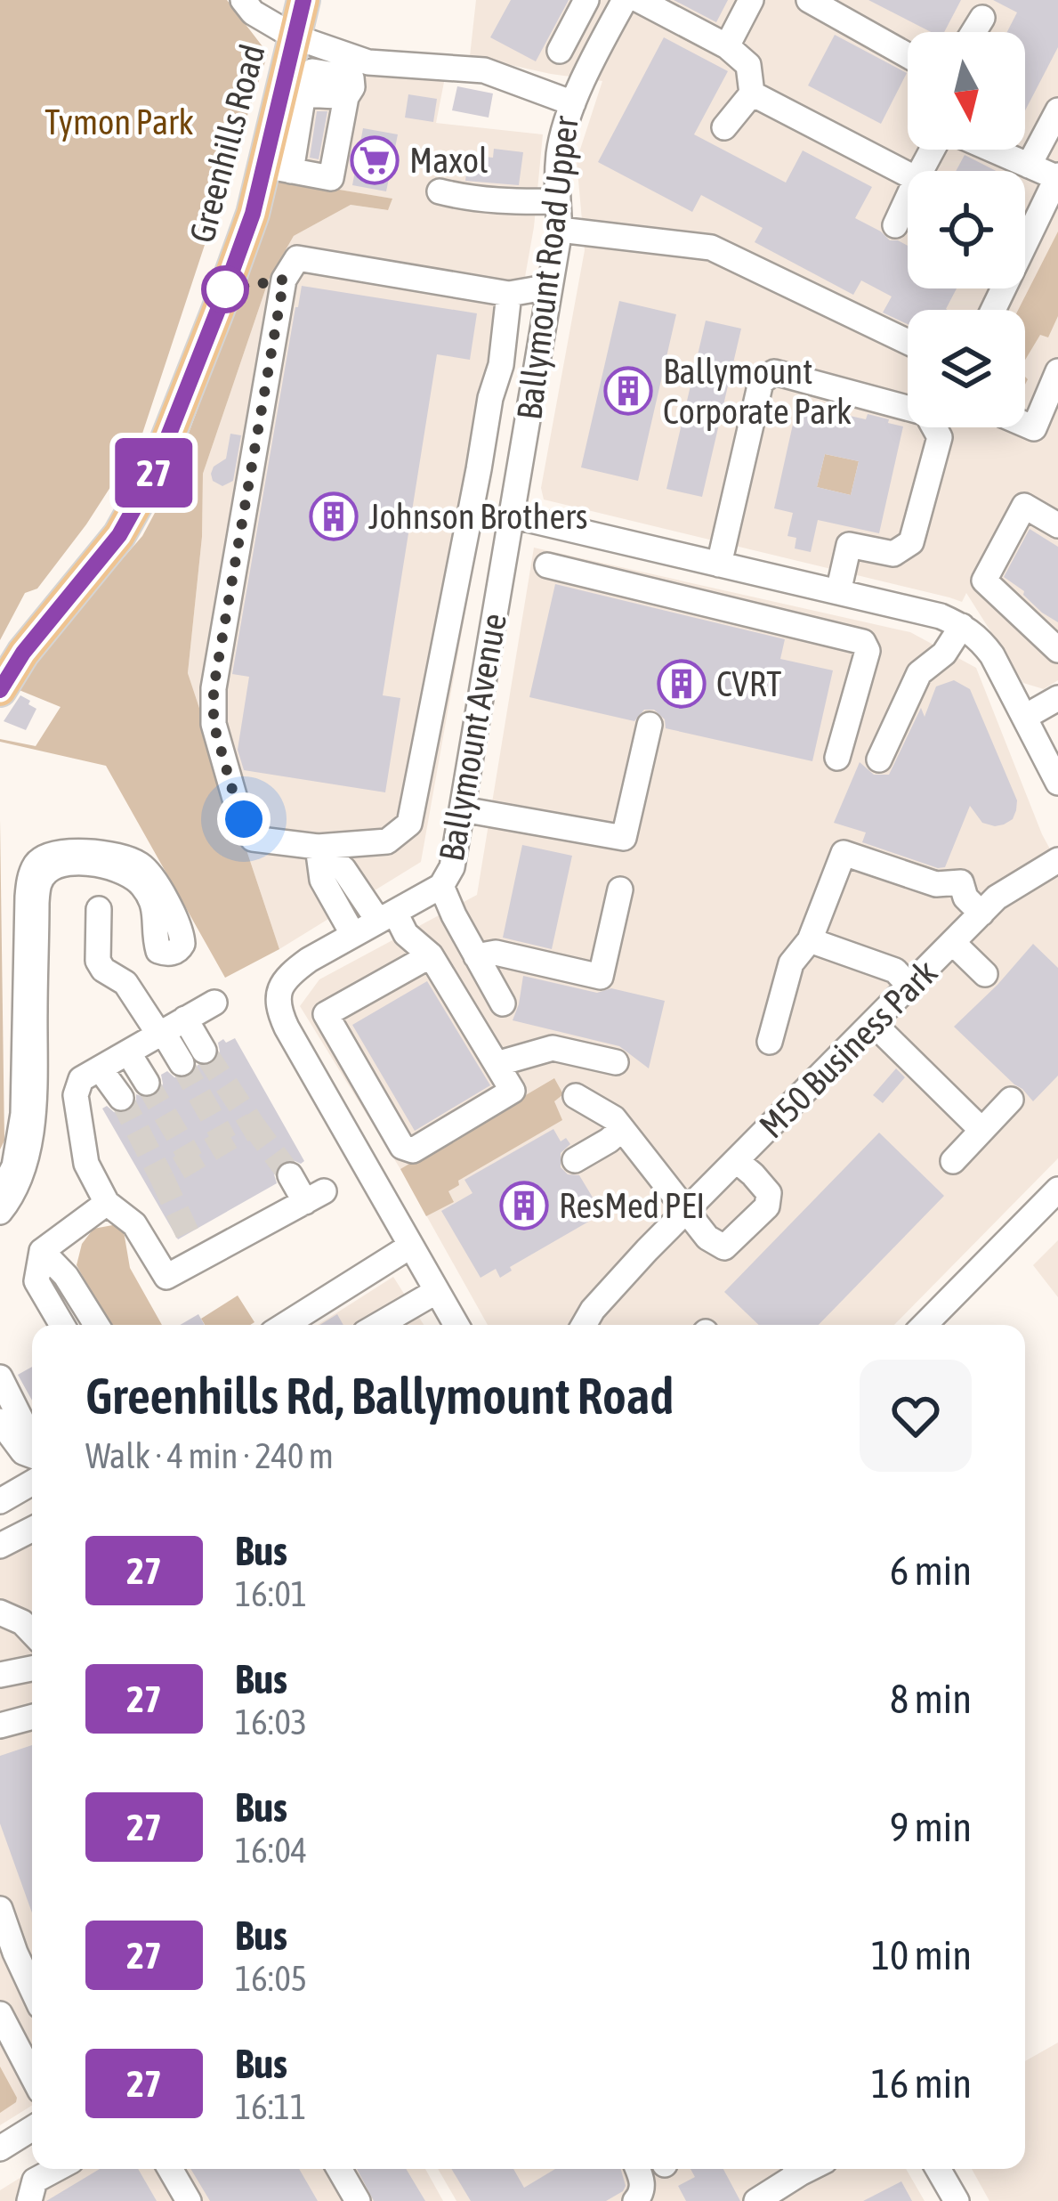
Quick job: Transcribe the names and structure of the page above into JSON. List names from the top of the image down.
{
  "streets": {
    "main road": ["Greenhills Road"],
    "street": ["Ballymount Road Upper", "Ballymount Avenue", "M50 Business Park"]
  },
  "crossings": [
    ["Greenhills Road", "Ballymount Road Upper"],
    ["Ballymount Road Upper", "Ballymount Avenue"]
  ],
  "parks": ["Tymon Park"],
  "places": {
    "supermarket": ["Maxol"],
    "building": [
      "Ballymount Corporate Park",
      "Johnson Brothers",
      "CVRT",
      "ResMed PEI"
    ]
  },
  "lines": ["bus line 27"],
  "north": "bottom",
  "page": {
    "on_map": "27",
    "heading": ["Greenhills Rd, Ballymount Road", "Walk · 4 min · 240 m"],
    "list": [
      {
        "mark": "27",
        "name": "Bus",
        "note": "16:01",
        "value": "6 min"
      },
      {
        "mark": "27",
        "name": "Bus",
        "note": "16:03",
        "value": "8 min"
      },
      {
        "mark": "27",
        "name": "Bus",
        "note": "16:04",
        "value": "9 min"
      },
      {
        "mark": "27",
        "name": "Bus",
        "note": "16:05",
        "value": "10 min"
      },
      {
        "mark": "27",
        "name": "Bus",
        "note": "16:11",
        "value": "16 min"
      }
    ]
  }
}
